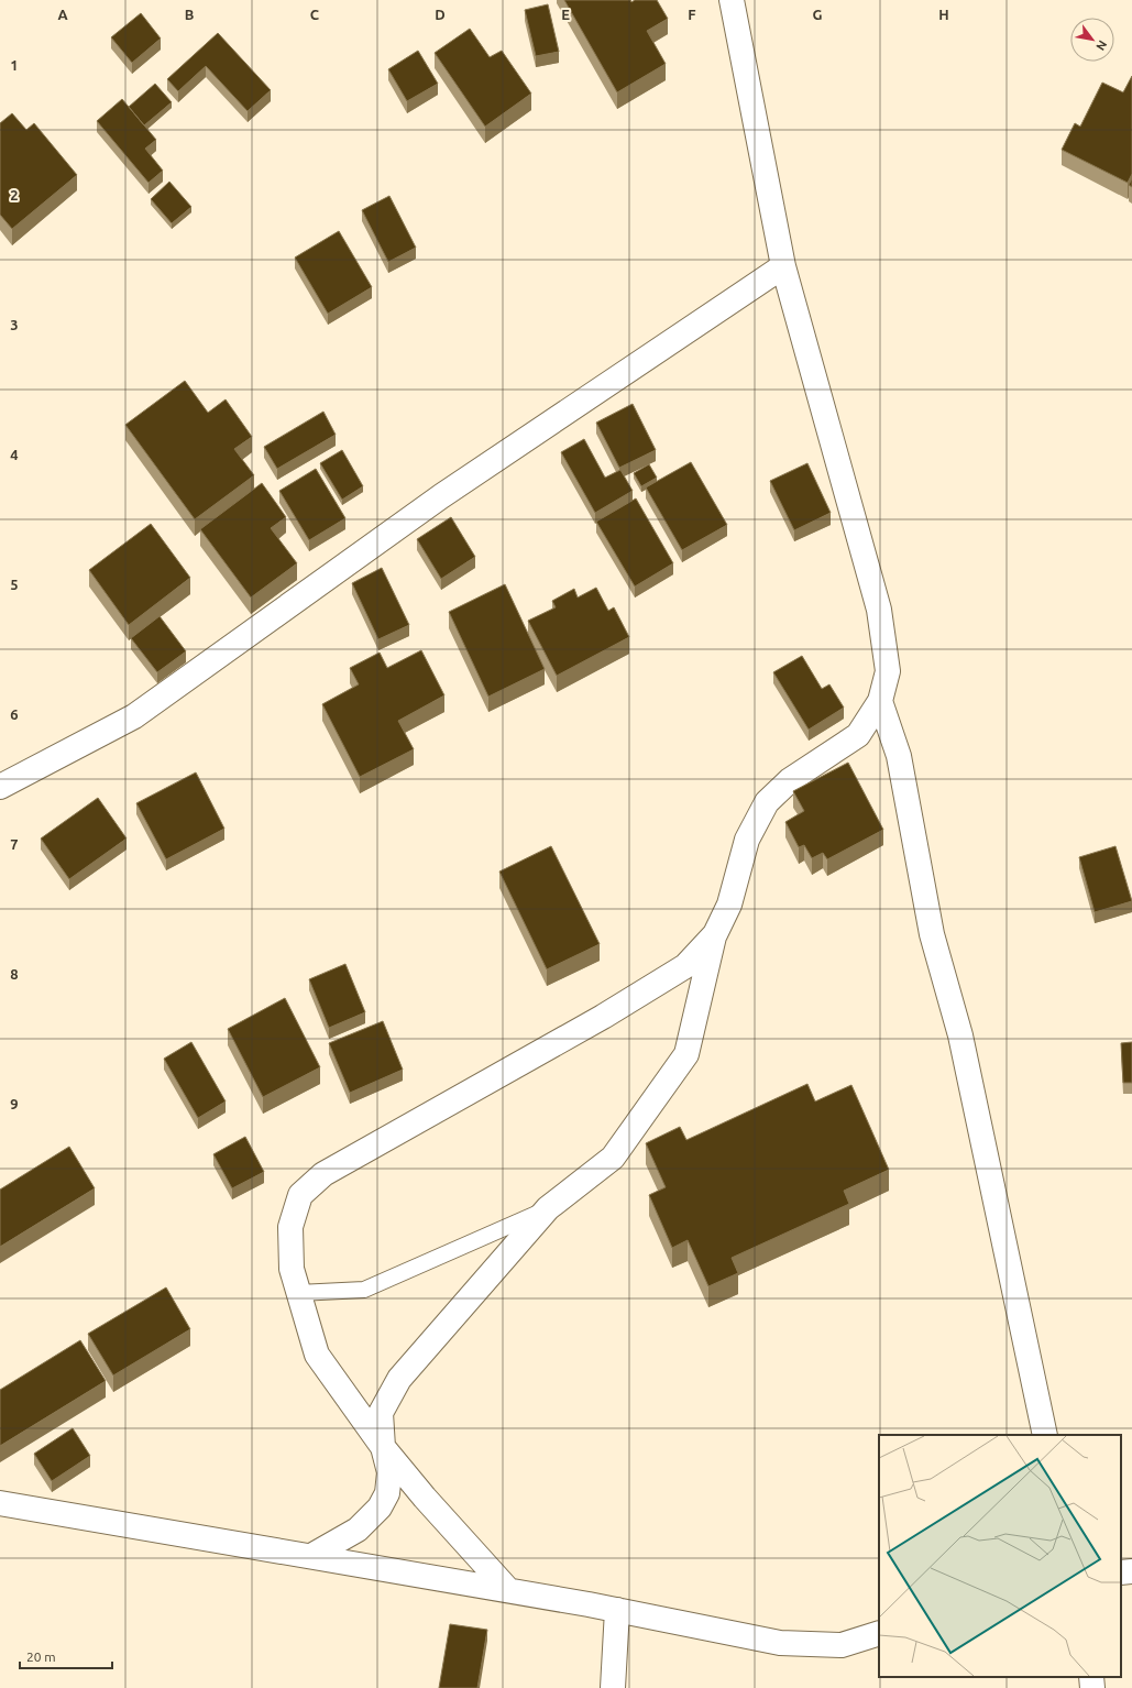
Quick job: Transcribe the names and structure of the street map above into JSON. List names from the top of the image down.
{
  "scale_bar": "20 m",
  "north": "bottom right",
  "grid": {
    "columns": [
      "A",
      "B",
      "C",
      "D",
      "E",
      "F",
      "G",
      "H"
    ],
    "rows": [
      "1",
      "2",
      "3",
      "4",
      "5",
      "6",
      "7",
      "8",
      "9"
    ]
  }
}
